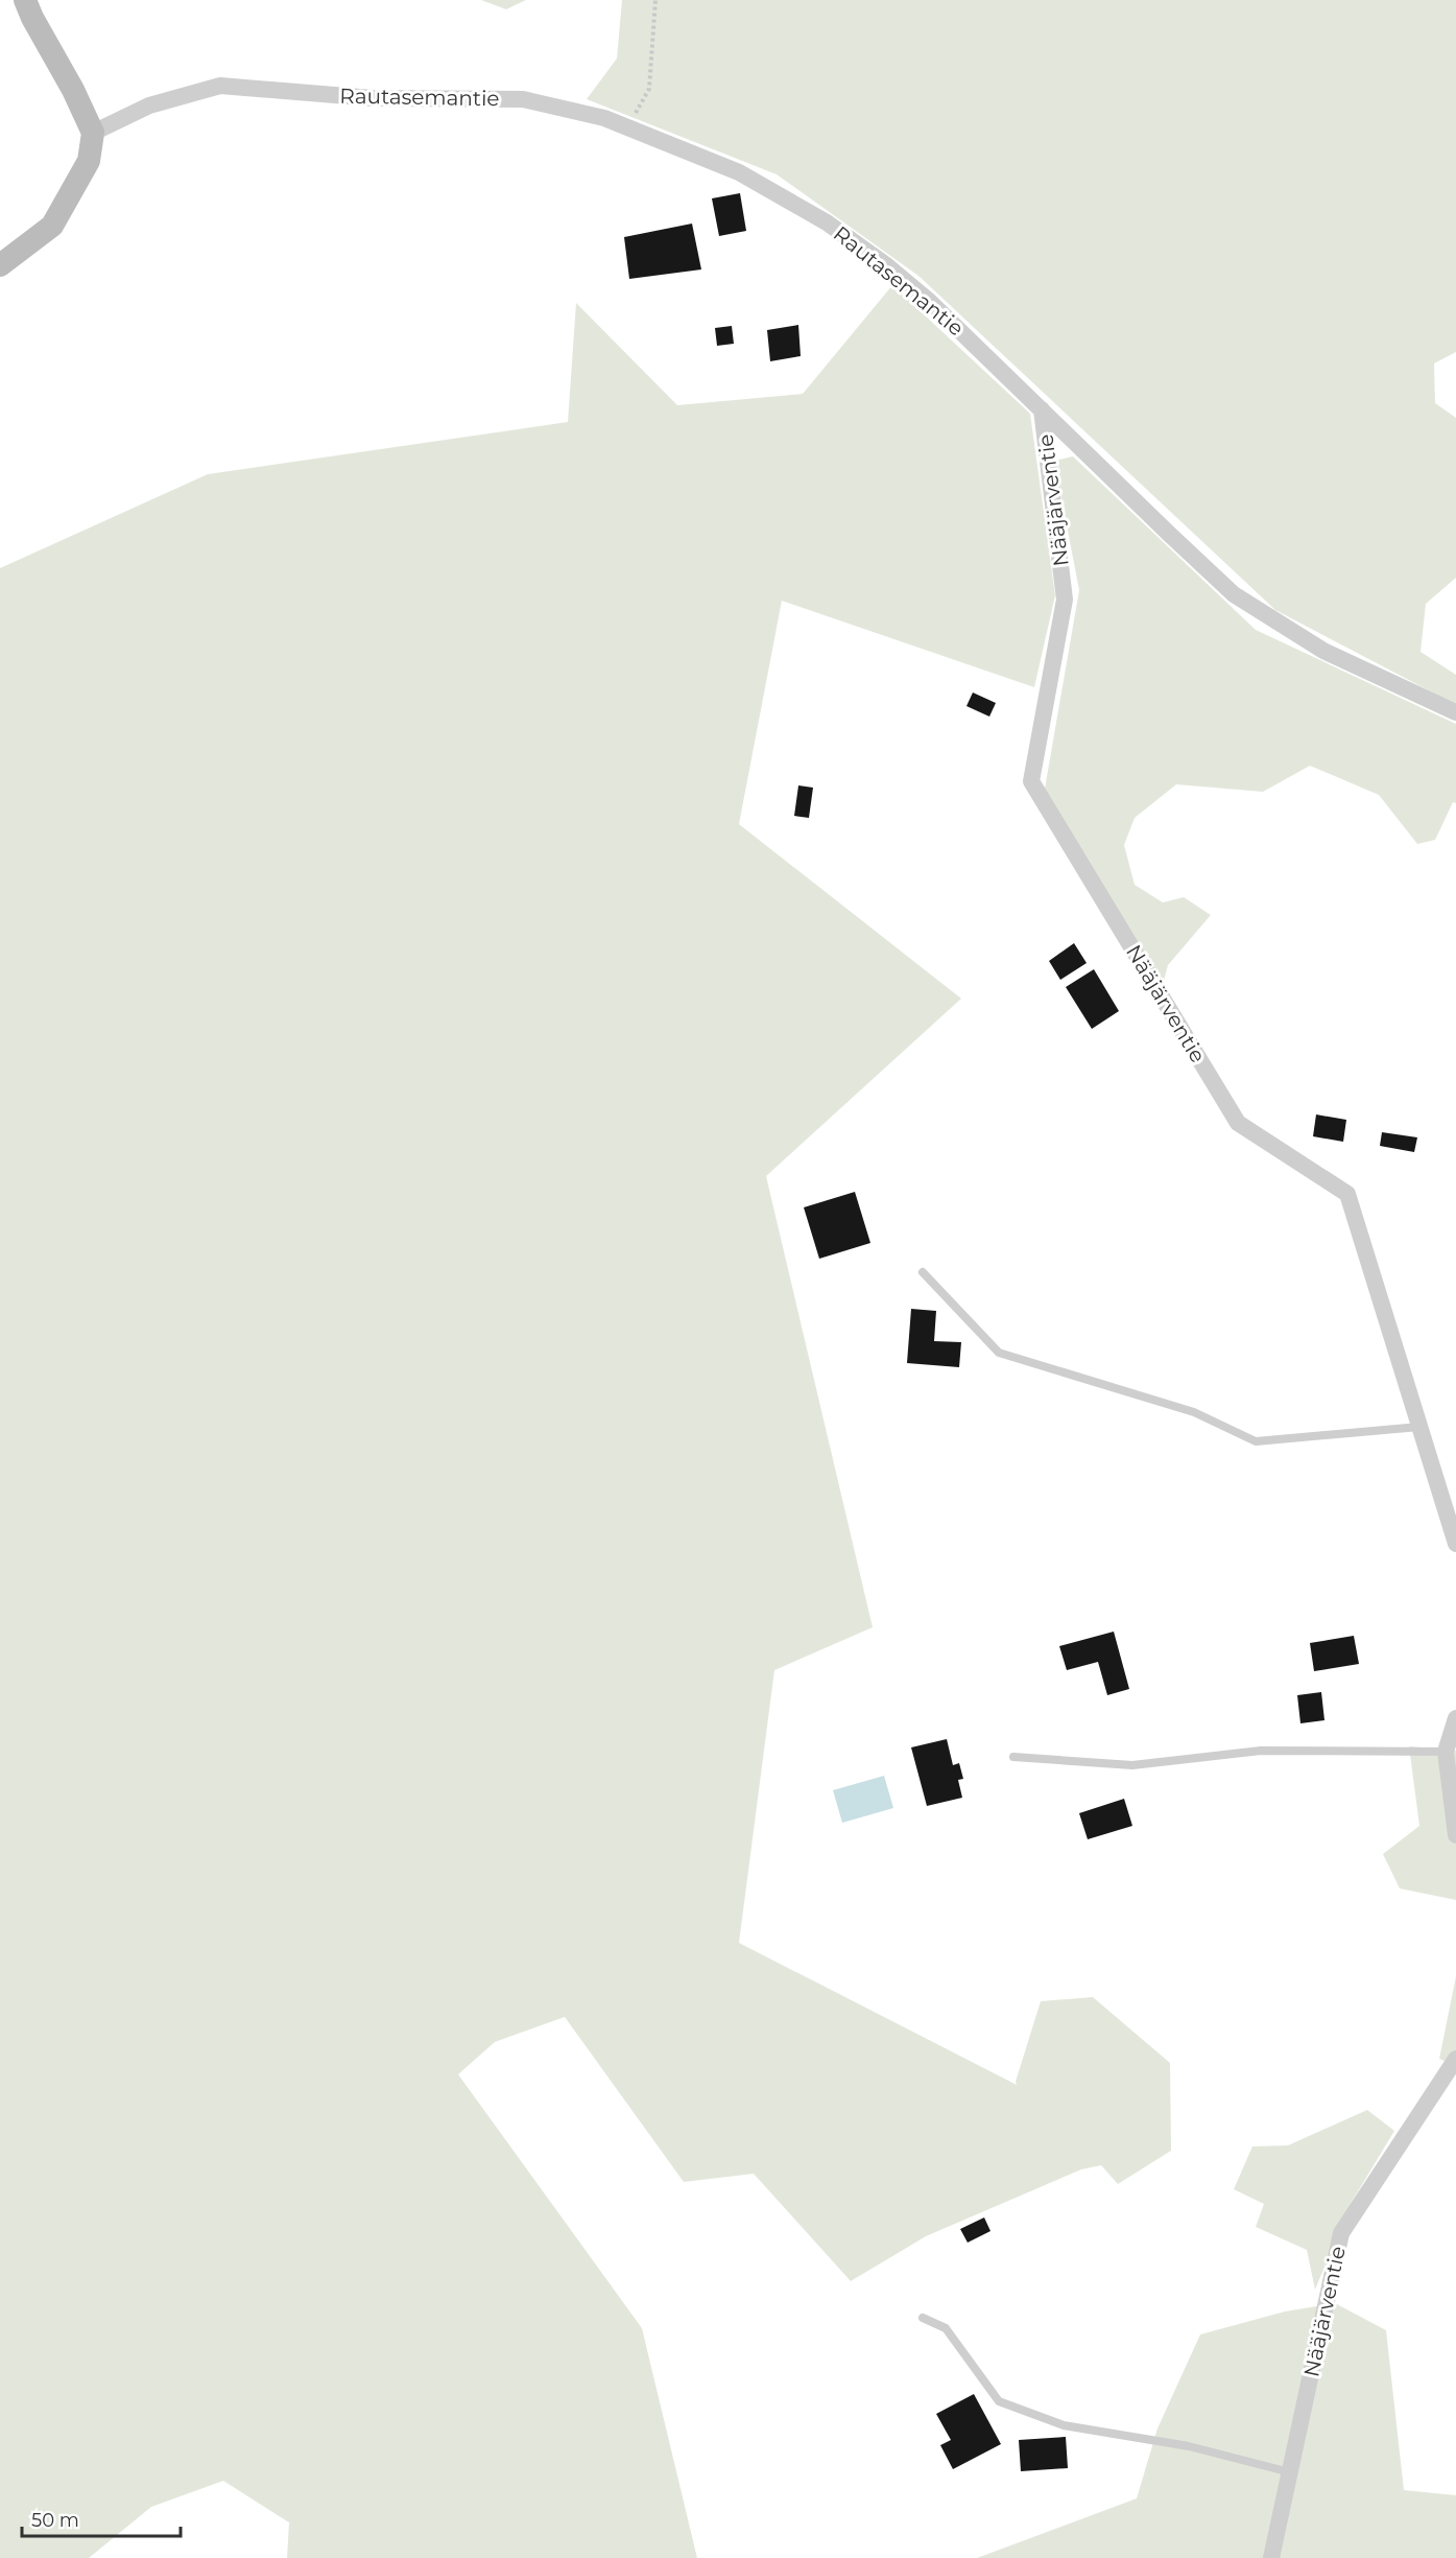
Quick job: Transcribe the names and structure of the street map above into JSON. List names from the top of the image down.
{
  "streets": {
    "street": ["Rautasemantie", "Nääjärventie"]
  },
  "crossings": [
    ["Rautasemantie", "Nääjärventie"]
  ],
  "scale_bar": "50 m"
}
